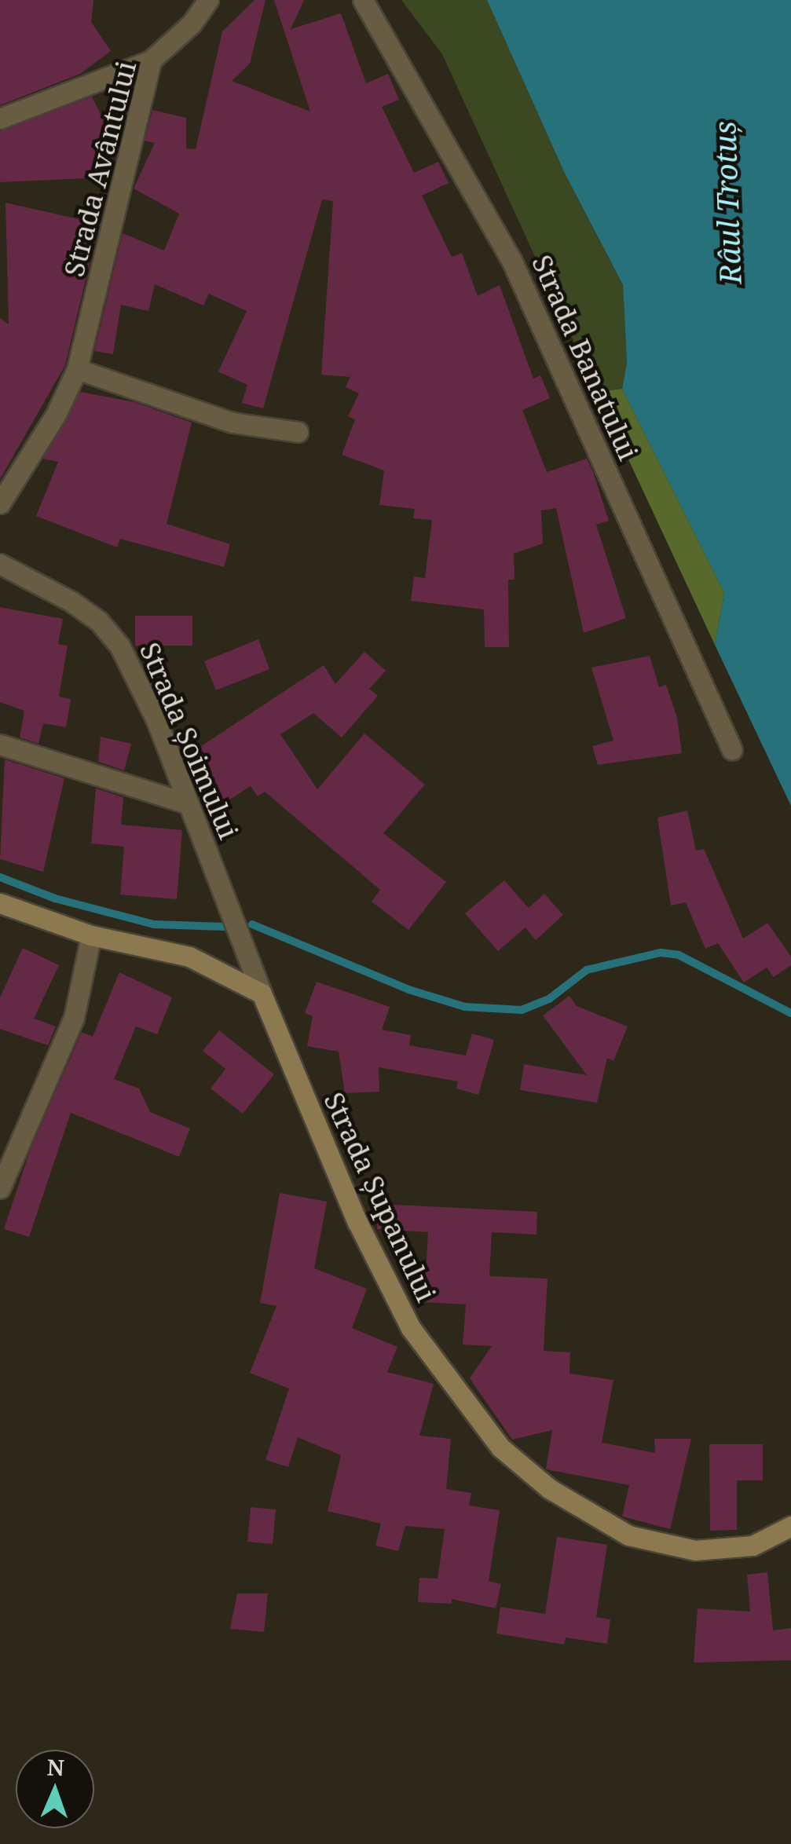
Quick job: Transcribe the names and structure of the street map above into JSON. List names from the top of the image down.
{
  "streets": {
    "street": [
      "Strada Avântului",
      "Strada Banatului",
      "Strada Șoimului",
      "Strada Șupanului"
    ]
  },
  "crossings": [
    ["Strada Șoimului", "Strada Șupanului"]
  ],
  "water": ["Râul Trotuș"],
  "north": "top"
}
